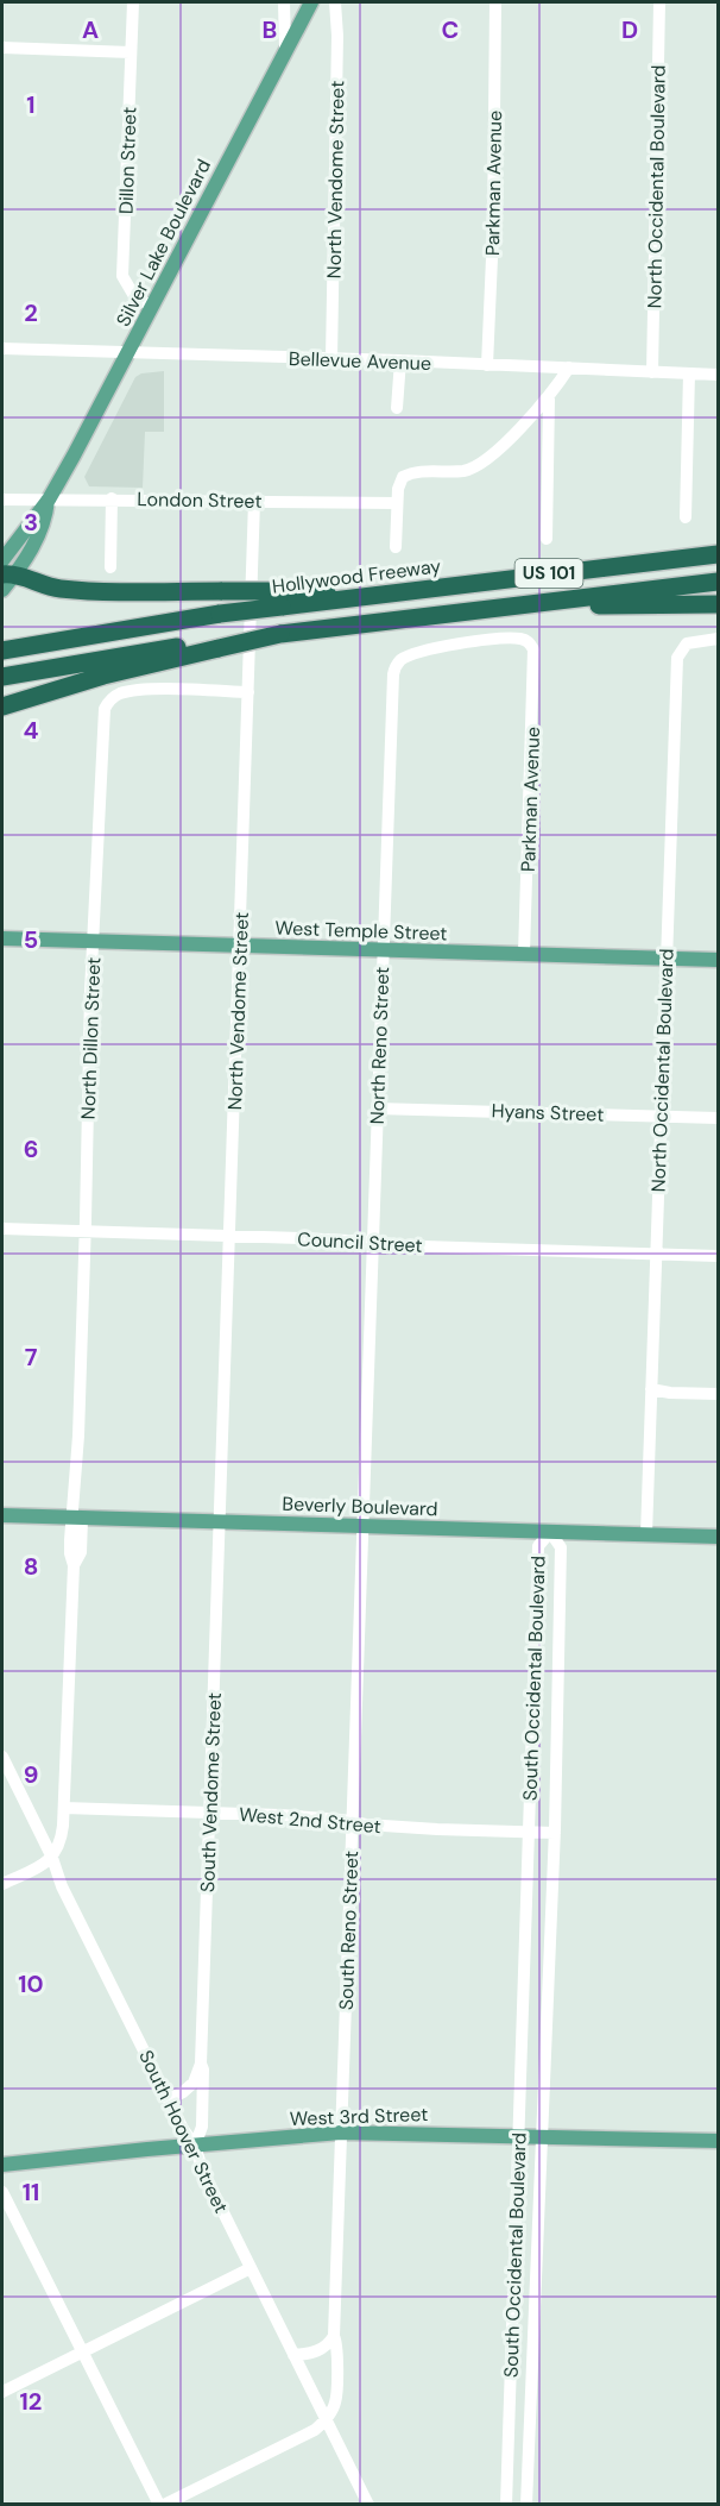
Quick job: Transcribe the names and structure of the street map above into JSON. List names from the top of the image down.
{
  "streets": {
    "highway": ["US 101", "Hollywood Freeway"],
    "main road": [
      "Silver Lake Boulevard",
      "West Temple Street",
      "Beverly Boulevard",
      "West 3rd Street"
    ],
    "street": [
      "Dillon Street",
      "North Vendome Street",
      "Parkman Avenue",
      "North Occidental Boulevard",
      "Bellevue Avenue",
      "London Street",
      "North Dillon Street",
      "North Reno Street",
      "Hyans Street",
      "Council Street",
      "South Occidental Boulevard",
      "South Vendome Street",
      "West 2nd Street",
      "South Reno Street",
      "South Hoover Street"
    ]
  },
  "crossings": [
    ["Dillon Street", "Silver Lake Boulevard"],
    ["North Vendome Street", "Bellevue Avenue"],
    ["North Vendome Street", "London Street"],
    ["North Vendome Street", "West Temple Street"],
    ["North Vendome Street", "North Dillon Street"],
    ["North Vendome Street", "Council Street"],
    ["North Vendome Street", "Beverly Boulevard"],
    ["North Vendome Street", "South Vendome Street"],
    ["Parkman Avenue", "Bellevue Avenue"],
    ["Parkman Avenue", "West Temple Street"],
    ["Parkman Avenue", "North Reno Street"],
    ["North Occidental Boulevard", "Bellevue Avenue"],
    ["North Occidental Boulevard", "West Temple Street"],
    ["North Occidental Boulevard", "Hyans Street"],
    ["North Occidental Boulevard", "Council Street"],
    ["North Occidental Boulevard", "Beverly Boulevard"],
    ["Silver Lake Boulevard", "Bellevue Avenue"],
    ["Silver Lake Boulevard", "London Street"],
    ["West Temple Street", "North Dillon Street"],
    ["West Temple Street", "North Reno Street"],
    ["North Dillon Street", "Council Street"],
    ["North Dillon Street", "Beverly Boulevard"],
    ["North Dillon Street", "West 2nd Street"],
    ["North Dillon Street", "South Hoover Street"],
    ["North Reno Street", "Hyans Street"],
    ["North Reno Street", "Council Street"],
    ["North Reno Street", "Beverly Boulevard"],
    ["North Reno Street", "South Reno Street"],
    ["Beverly Boulevard", "South Occidental Boulevard"],
    ["Beverly Boulevard", "South Vendome Street"],
    ["Beverly Boulevard", "South Reno Street"],
    ["South Occidental Boulevard", "West 2nd Street"],
    ["South Occidental Boulevard", "West 3rd Street"],
    ["South Vendome Street", "West 2nd Street"],
    ["South Vendome Street", "West 3rd Street"],
    ["South Vendome Street", "South Hoover Street"],
    ["West 2nd Street", "South Reno Street"],
    ["South Reno Street", "West 3rd Street"],
    ["South Reno Street", "South Hoover Street"],
    ["West 3rd Street", "South Hoover Street"]
  ],
  "grid": {
    "columns": [
      "A",
      "B",
      "C",
      "D"
    ],
    "rows": [
      "1",
      "2",
      "3",
      "4",
      "5",
      "6",
      "7",
      "8",
      "9",
      "10",
      "11",
      "12"
    ]
  }
}
